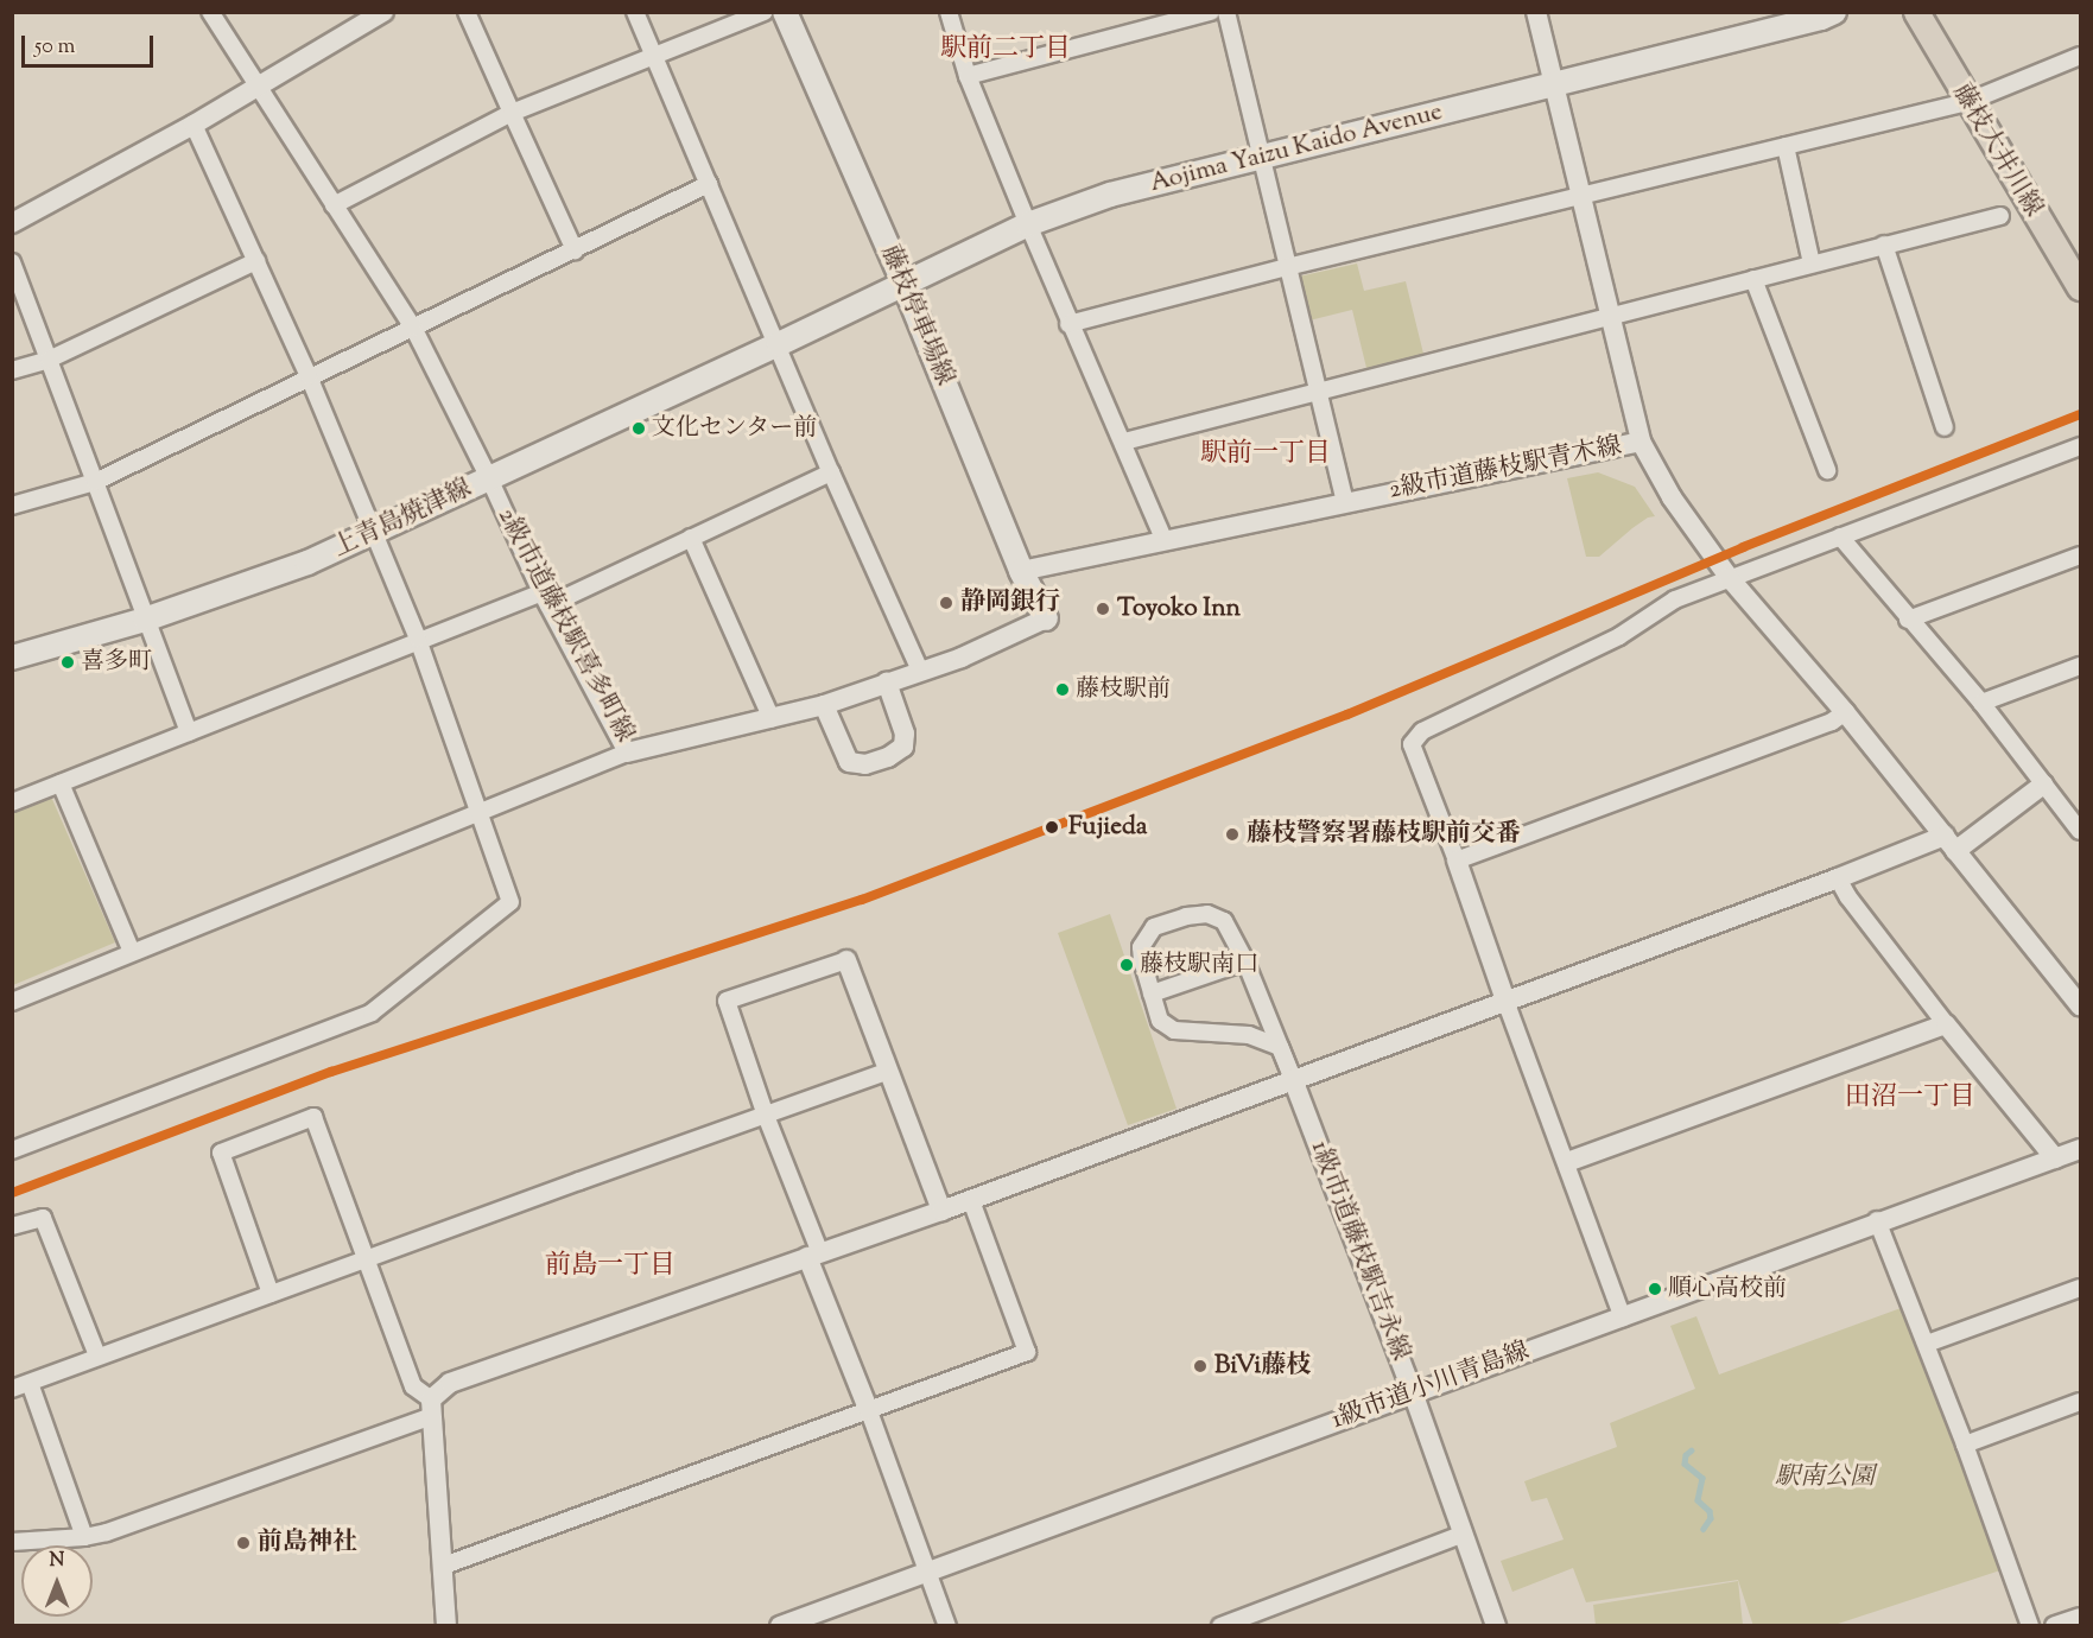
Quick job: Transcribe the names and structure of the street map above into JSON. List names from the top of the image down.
{
  "streets": {
    "main road": [
      "Aojima Yaizu Kaido Avenue",
      "藤枝大井川線",
      "藤枝停車場線",
      "上青島焼津線"
    ],
    "street": [
      "2級市道藤枝駅青木線",
      "2級市道藤枝駅喜多町線",
      "1級市道藤枝駅吉永線",
      "1級市道小川青島線"
    ]
  },
  "crossings": [
    ["Aojima Yaizu Kaido Avenue", "藤枝停車場線"],
    ["Aojima Yaizu Kaido Avenue", "2級市道藤枝駅青木線"],
    ["Aojima Yaizu Kaido Avenue", "上青島焼津線"],
    ["藤枝停車場線", "2級市道藤枝駅青木線"],
    ["藤枝停車場線", "2級市道藤枝駅喜多町線"],
    ["上青島焼津線", "2級市道藤枝駅喜多町線"],
    ["1級市道藤枝駅吉永線", "1級市道小川青島線"]
  ],
  "districts": [
    "駅前二丁目",
    "駅前一丁目",
    "田沼一丁目",
    "前島一丁目"
  ],
  "parks": ["駅南公園"],
  "places": [
    "文化センター前",
    "静岡銀行",
    "Toyoko Inn",
    "喜多町",
    "藤枝駅前",
    "Fujieda",
    "藤枝警察署藤枝駅前交番",
    "藤枝駅南口",
    "順心高校前",
    "BiVi藤枝",
    "前島神社"
  ],
  "scale_bar": "50 m",
  "north": "top"
}
